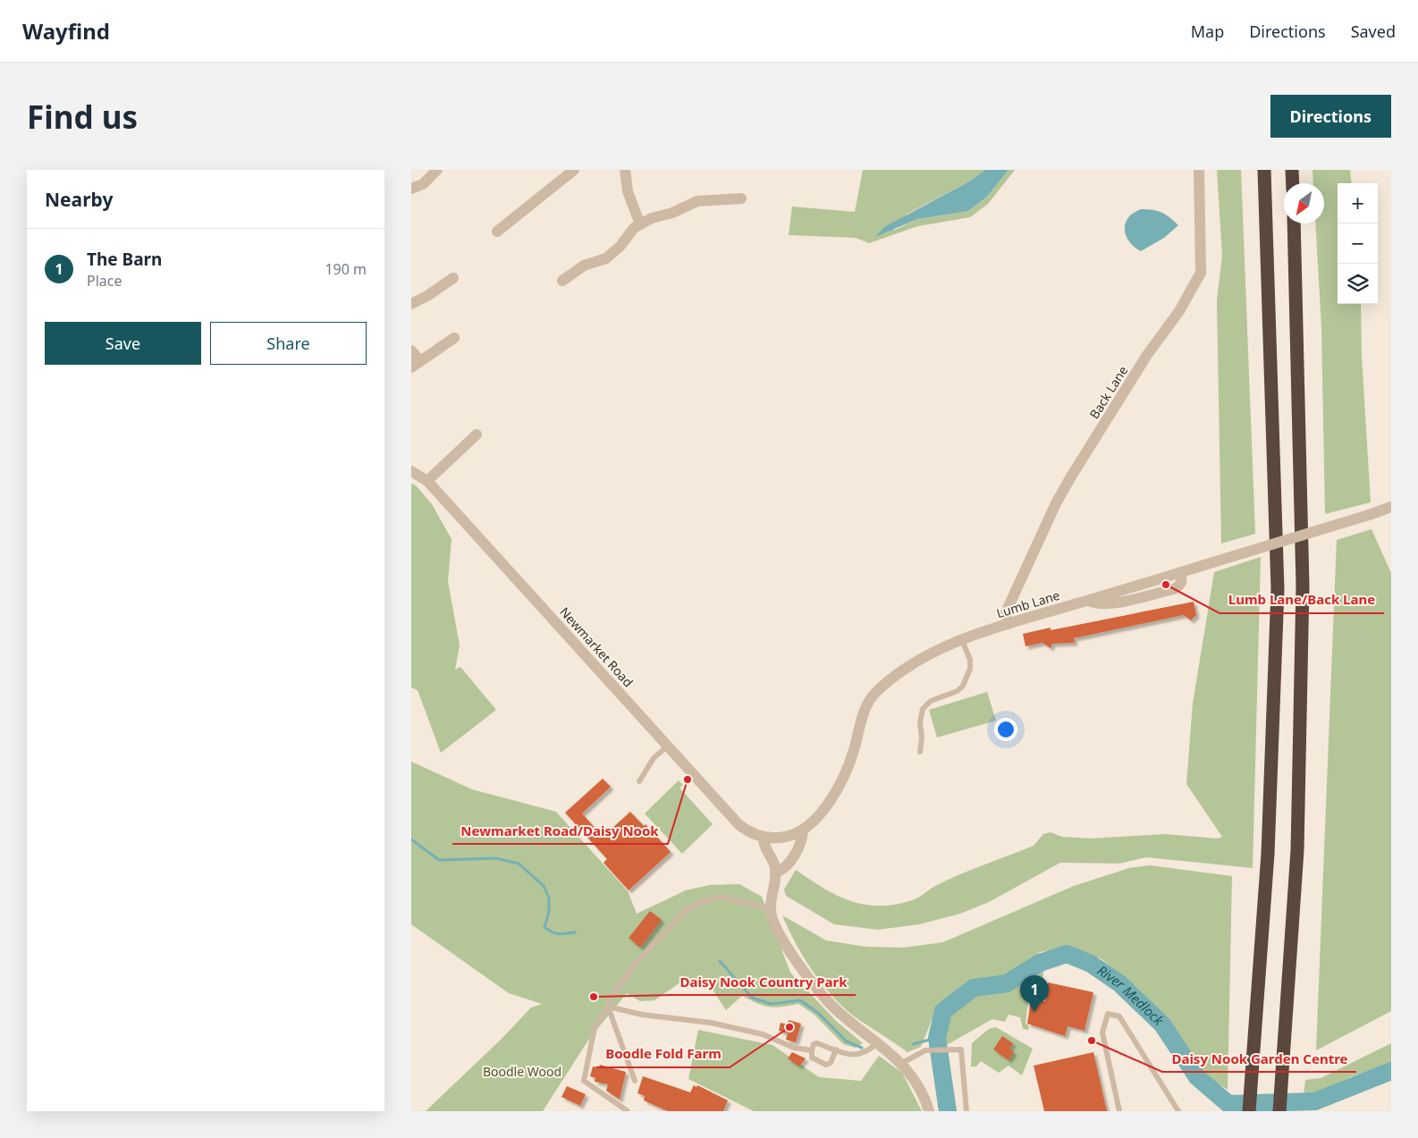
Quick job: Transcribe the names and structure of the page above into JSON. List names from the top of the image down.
{
  "streets": {
    "street": ["Back Lane", "Lumb Lane", "Newmarket Road"]
  },
  "crossings": [
    ["Back Lane", "Lumb Lane"],
    ["Lumb Lane", "Newmarket Road"]
  ],
  "water": ["River Medlock"],
  "parks": ["Boodle Wood"],
  "places": [
    "Lumb Lane/Back Lane",
    "Newmarket Road/Daisy Nook",
    "Daisy Nook Country Park",
    "Boodle Fold Farm",
    "Daisy Nook Garden Centre"
  ],
  "north": "bottom left",
  "page": {
    "header": "Wayfind",
    "nav": ["Map", "Directions", "Saved"],
    "buttons": [
      "Directions",
      ["Save", "Share"]
    ],
    "title": "Find us",
    "heading": "Nearby",
    "map_buttons": ["+", "−"],
    "list": [
      {
        "mark": "1",
        "name": "The Barn",
        "note": "Place",
        "value": "190 m"
      }
    ],
    "pins": "1"
  }
}
